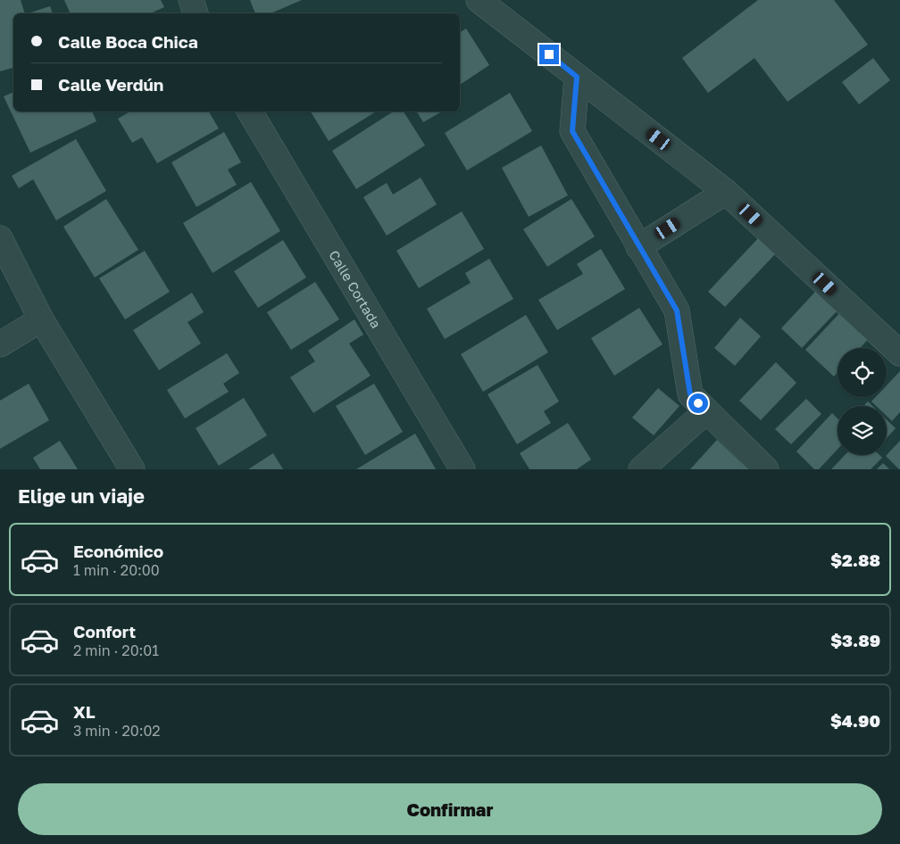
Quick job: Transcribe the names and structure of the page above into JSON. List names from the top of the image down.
{
  "streets": {
    "street": ["Calle Cortada"]
  },
  "page": {
    "banner": ["Calle Boca Chica", "Calle Verdún"],
    "heading": "Elige un viaje",
    "list": [
      {
        "name": "Económico",
        "note": "1 min · 20:00",
        "value": "$2.88"
      },
      {
        "name": "Confort",
        "note": "2 min · 20:01",
        "value": "$3.89"
      },
      {
        "name": "XL",
        "note": "3 min · 20:02",
        "value": "$4.90"
      }
    ],
    "buttons": "Confirmar"
  }
}
